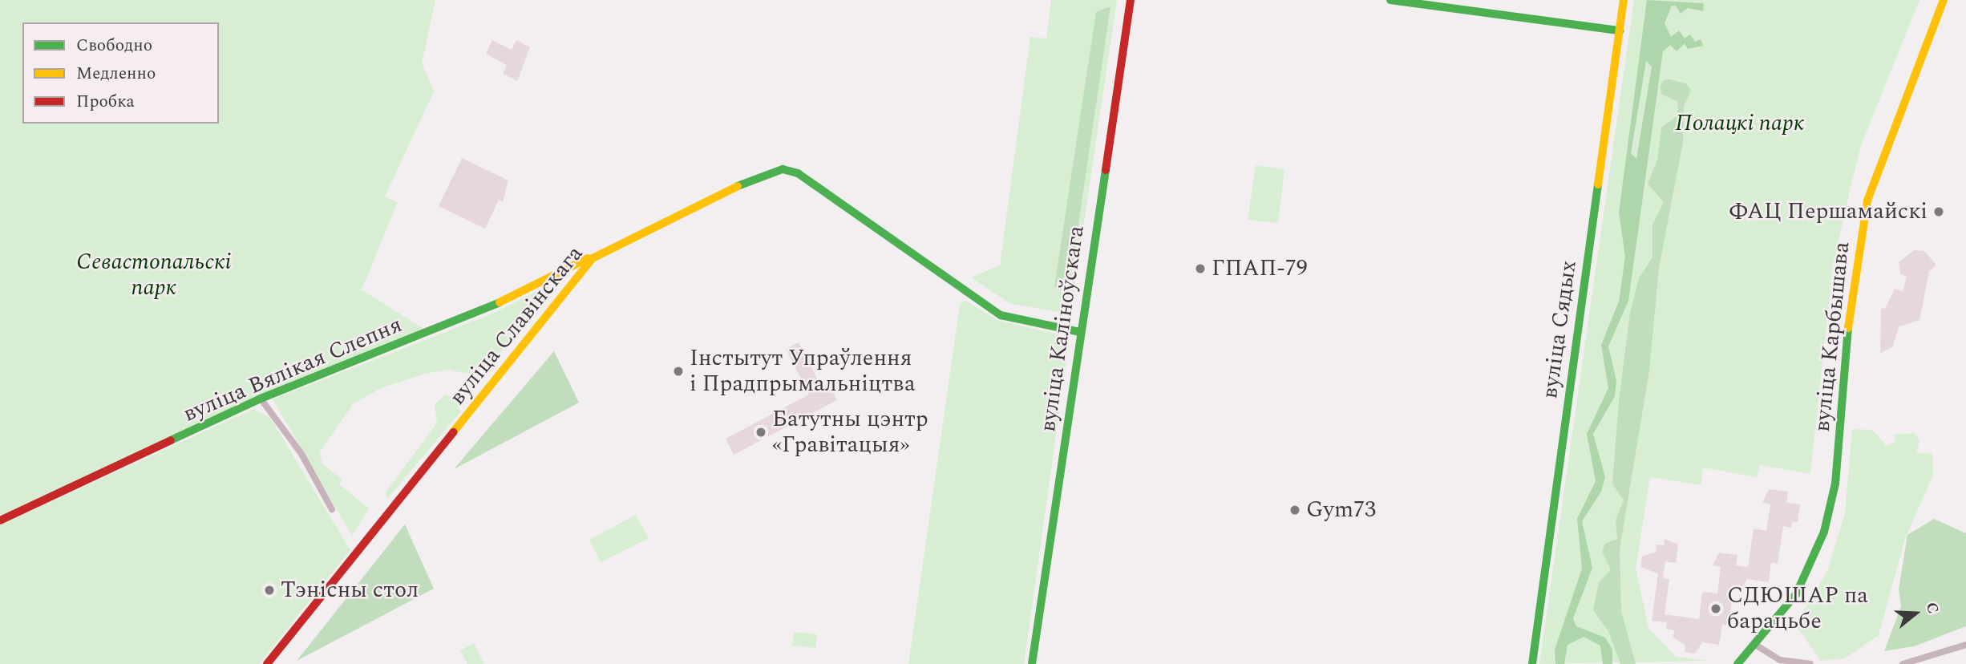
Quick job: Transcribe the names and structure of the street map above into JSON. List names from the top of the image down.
{
  "streets": {
    "street": [
      "вуліца Славінскага",
      "вуліца Каліноўскага",
      "вуліца Сядых",
      "вуліца Карбышава",
      "вуліца Вялікая Слепня"
    ]
  },
  "crossings": [
    ["вуліца Славінскага", "вуліца Каліноўскага"],
    ["вуліца Славінскага", "вуліца Вялікая Слепня"]
  ],
  "parks": ["Полацкі парк", "Севастопальскі парк"],
  "places": [
    "ФАЦ Першамайскі",
    "ГПАП-79",
    "Інстытут Упраўлення і Прадпрымальніцтва",
    "Батутны цэнтр «Гравітацыя»",
    "Gym73",
    "Тэнісны стол",
    "СДЮШАР па барацьбе"
  ],
  "legend": ["Свободно", "Медленно", "Пробка"],
  "north": "right"
}
